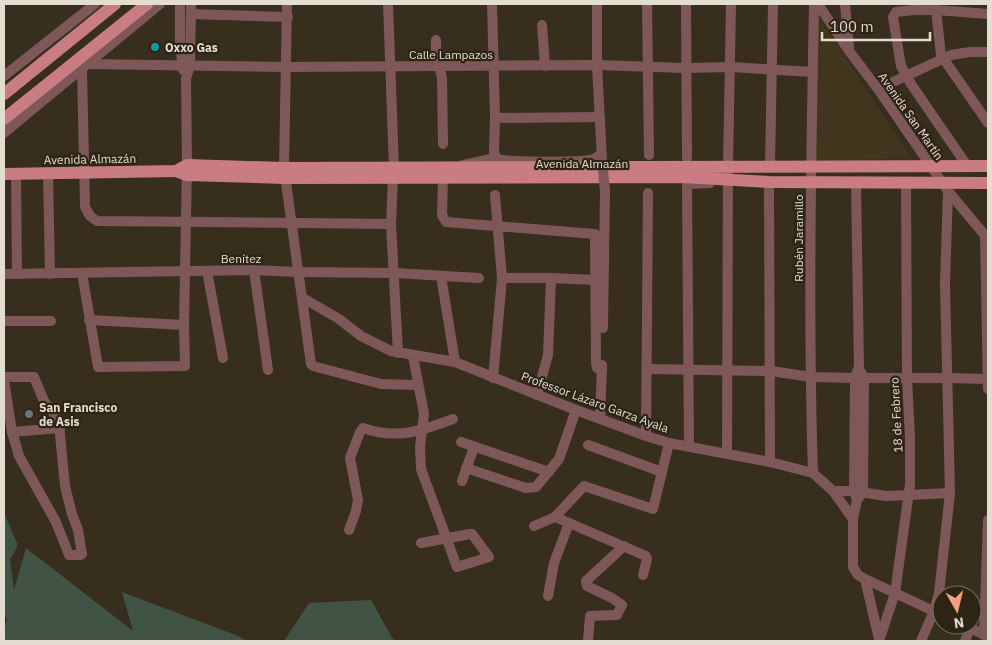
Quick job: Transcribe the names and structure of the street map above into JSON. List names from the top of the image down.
{
  "streets": {
    "main road": ["Avenida Almazán"],
    "street": [
      "Calle Lampazos",
      "Avenida San Martín",
      "Rubén Jaramillo",
      "Benítez",
      "Professor Lázaro Garza Ayala",
      "18 de Febrero"
    ]
  },
  "crossings": [
    ["Calle Lampazos", "Rubén Jaramillo"],
    ["Avenida San Martín", "Avenida Almazán"],
    ["Avenida Almazán", "Rubén Jaramillo"],
    ["Avenida Almazán", "18 de Febrero"],
    ["Rubén Jaramillo", "Professor Lázaro Garza Ayala"]
  ],
  "places": ["Oxxo Gas", "San Francisco de Asis"],
  "scale_bar": "100 m",
  "north": "bottom"
}
